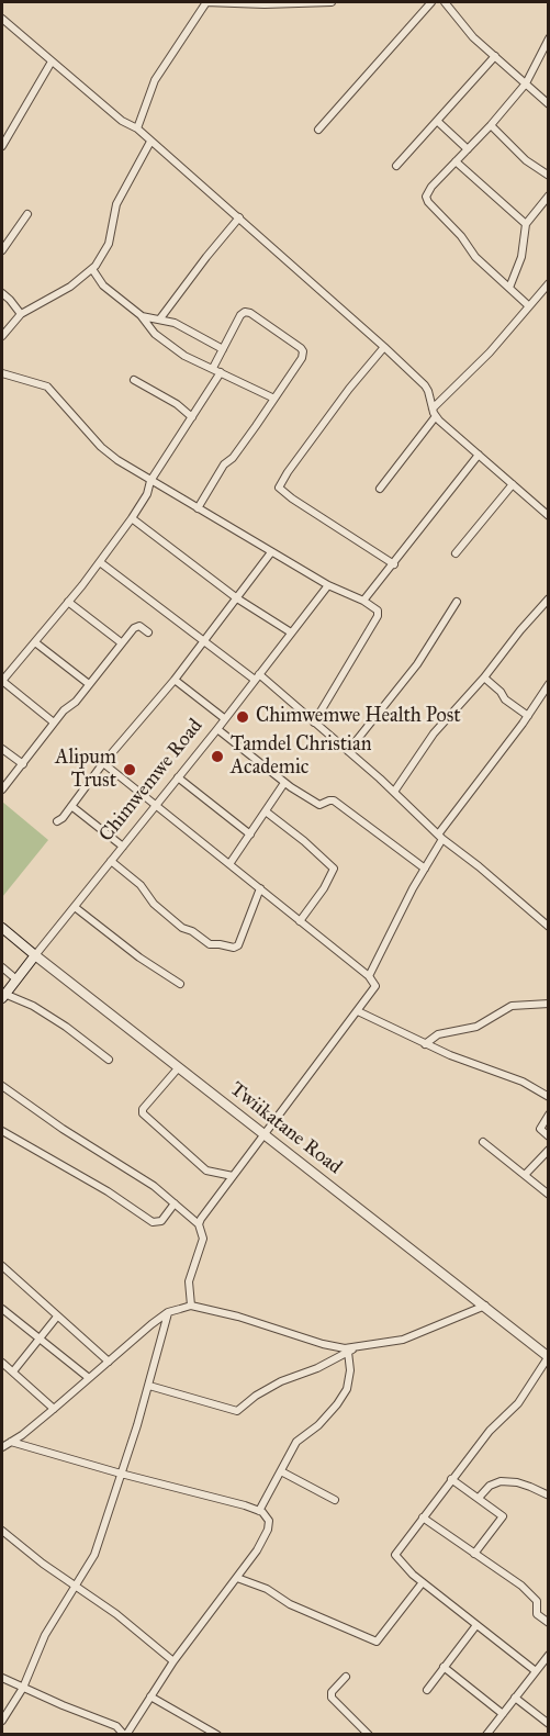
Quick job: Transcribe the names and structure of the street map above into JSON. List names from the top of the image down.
{
  "streets": {
    "main road": ["Chimwemwe Road", "Twiikatane Road"]
  },
  "crossings": [
    ["Chimwemwe Road", "Twiikatane Road"]
  ],
  "places": ["Chimwemwe Health Post", "Tamdel Christian Academic", "Alipum Trust"]
}
